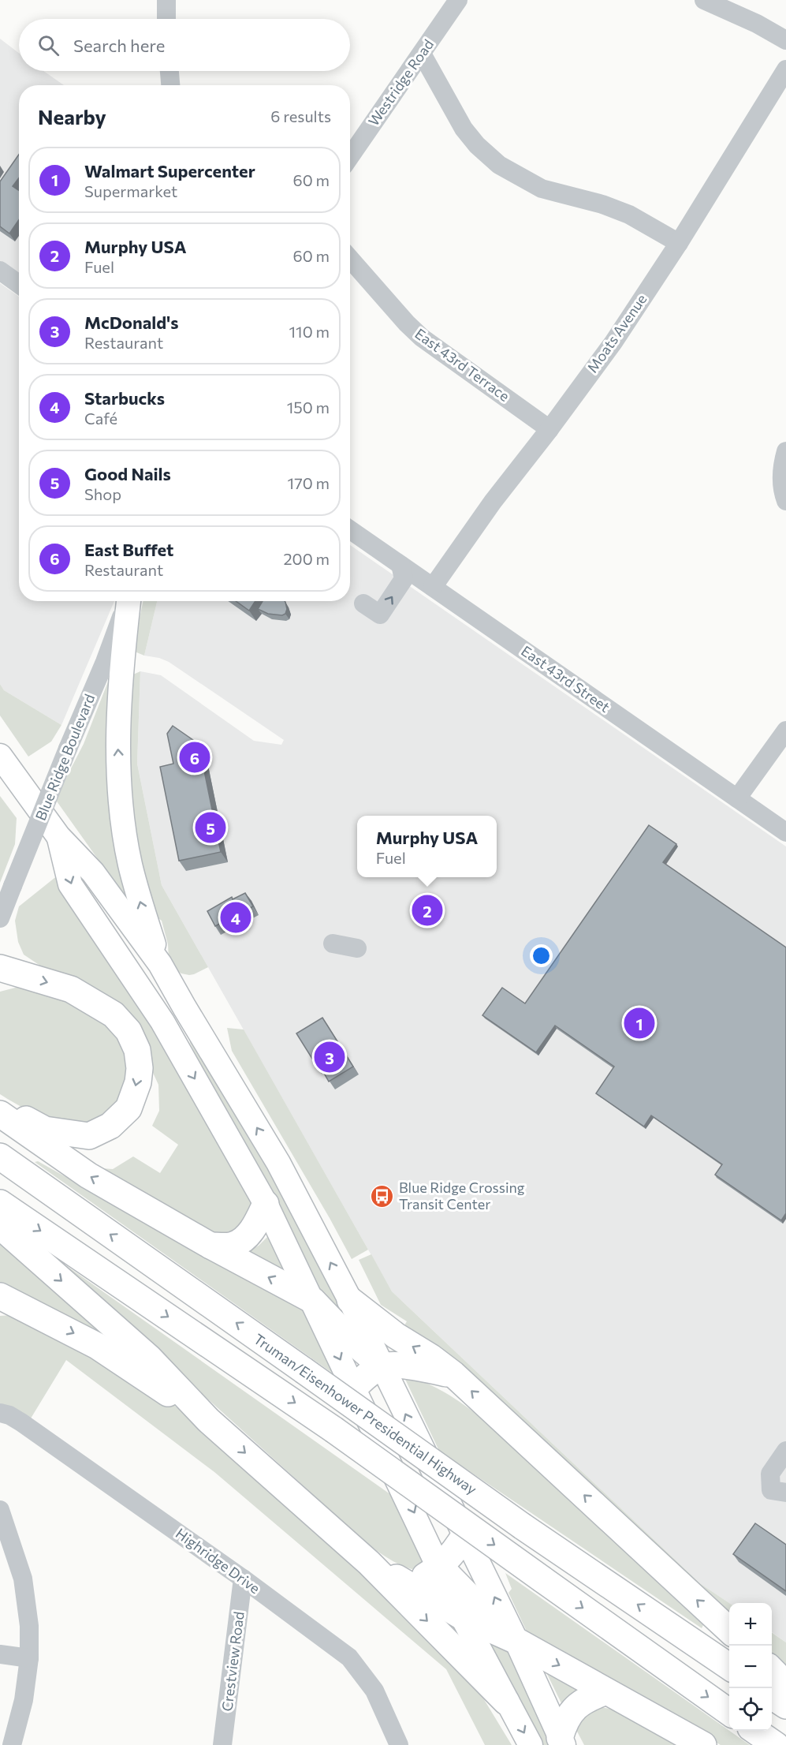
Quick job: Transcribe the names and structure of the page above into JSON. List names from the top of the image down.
{
  "streets": {
    "highway": ["Truman/Eisenhower Presidential Highway"],
    "street": [
      "Westridge Road",
      "Moats Avenue",
      "East 43rd Terrace",
      "East 43rd Street",
      "Blue Ridge Boulevard",
      "Highridge Drive",
      "Crestview Road"
    ]
  },
  "crossings": [
    ["Moats Avenue", "East 43rd Terrace"],
    ["Moats Avenue", "East 43rd Street"],
    ["Highridge Drive", "Crestview Road"]
  ],
  "places": {
    "bus stop": ["Blue Ridge Crossing Transit Center"]
  },
  "page": {
    "search": "Search here",
    "heading": ["Nearby", "6 results"],
    "list": [
      {
        "mark": "1",
        "name": "Walmart Supercenter",
        "note": "Supermarket",
        "value": "60 m"
      },
      {
        "mark": "2",
        "name": "Murphy USA",
        "note": "Fuel",
        "value": "60 m"
      },
      {
        "mark": "3",
        "name": "McDonald's",
        "note": "Restaurant",
        "value": "110 m"
      },
      {
        "mark": "4",
        "name": "Starbucks",
        "note": "Café",
        "value": "150 m"
      },
      {
        "mark": "5",
        "name": "Good Nails",
        "note": "Shop",
        "value": "170 m"
      },
      {
        "mark": "6",
        "name": "East Buffet",
        "note": "Restaurant",
        "value": "200 m"
      }
    ],
    "pins": [
      "6",
      "5",
      "2",
      "4",
      "1",
      "3"
    ],
    "popup": ["Murphy USA", "Fuel"],
    "map_buttons": ["+", "−"]
  }
}
